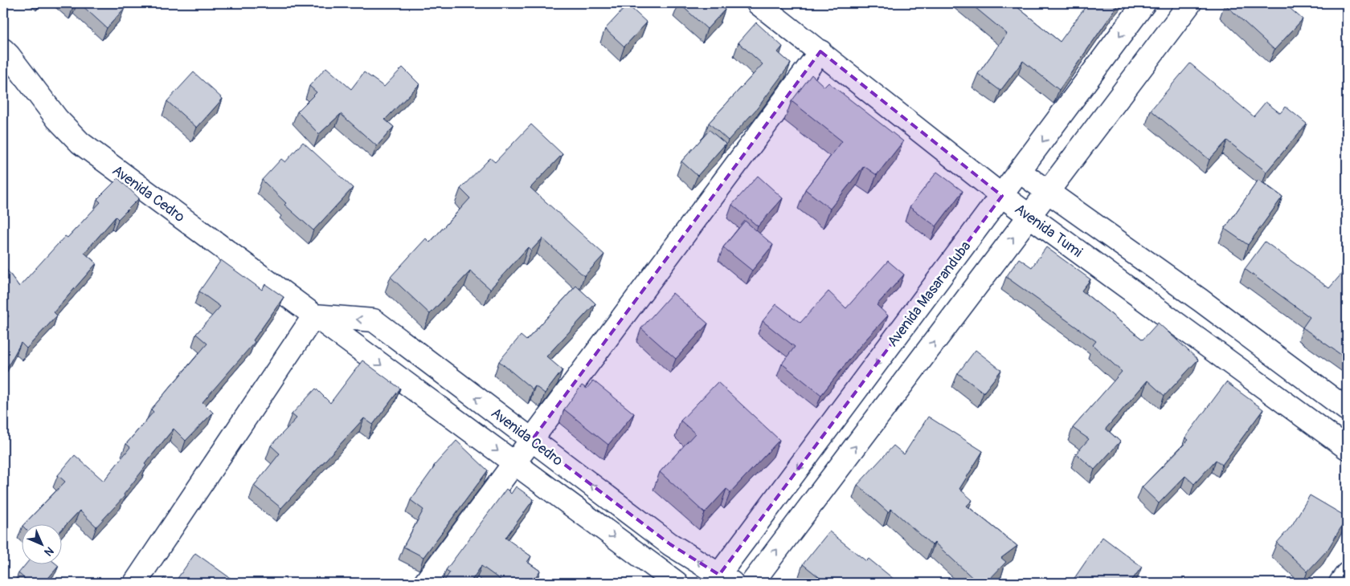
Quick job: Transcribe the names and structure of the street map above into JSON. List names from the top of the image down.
{
  "streets": {
    "street": ["Avenida Cedro", "Avenida Tumi", "Avenida Masaranduba"]
  },
  "crossings": [
    ["Avenida Cedro", "Avenida Masaranduba"],
    ["Avenida Tumi", "Avenida Masaranduba"]
  ],
  "north": "bottom right"
}
